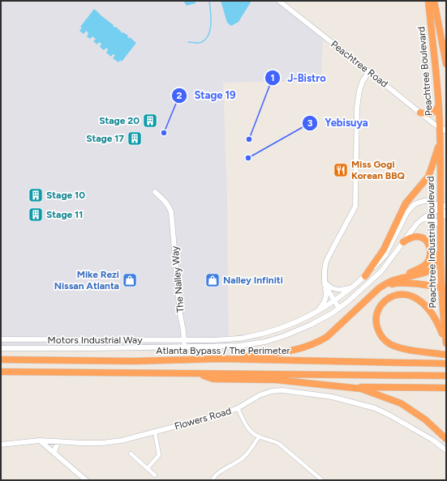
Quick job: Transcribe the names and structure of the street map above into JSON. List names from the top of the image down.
{
  "streets": {
    "highway": ["Peachtree Boulevard", "Peachtree Industrial Boulevard", "Atlanta Bypass / The Perimeter"],
    "street": [
      "Peachtree Road",
      "The Nalley Way",
      "Motors Industrial Way",
      "Flowers Road"
    ]
  },
  "crossings": [
    ["Peachtree Road", "Peachtree Boulevard"],
    ["Peachtree Boulevard", "Peachtree Industrial Boulevard"],
    ["Peachtree Industrial Boulevard", "Motors Industrial Way"],
    ["The Nalley Way", "Motors Industrial Way"]
  ],
  "places": {
    "building": [
      "Stage 20",
      "Stage 17",
      "Stage 10",
      "Stage 11"
    ],
    "other": ["Stage 19", "J-Bistro", "Yebisuya"],
    "restaurant": ["Miss Gogi Korean BBQ"],
    "shop": ["Mike Rezi Nissan Atlanta", "Nalley Infiniti"]
  }
}
